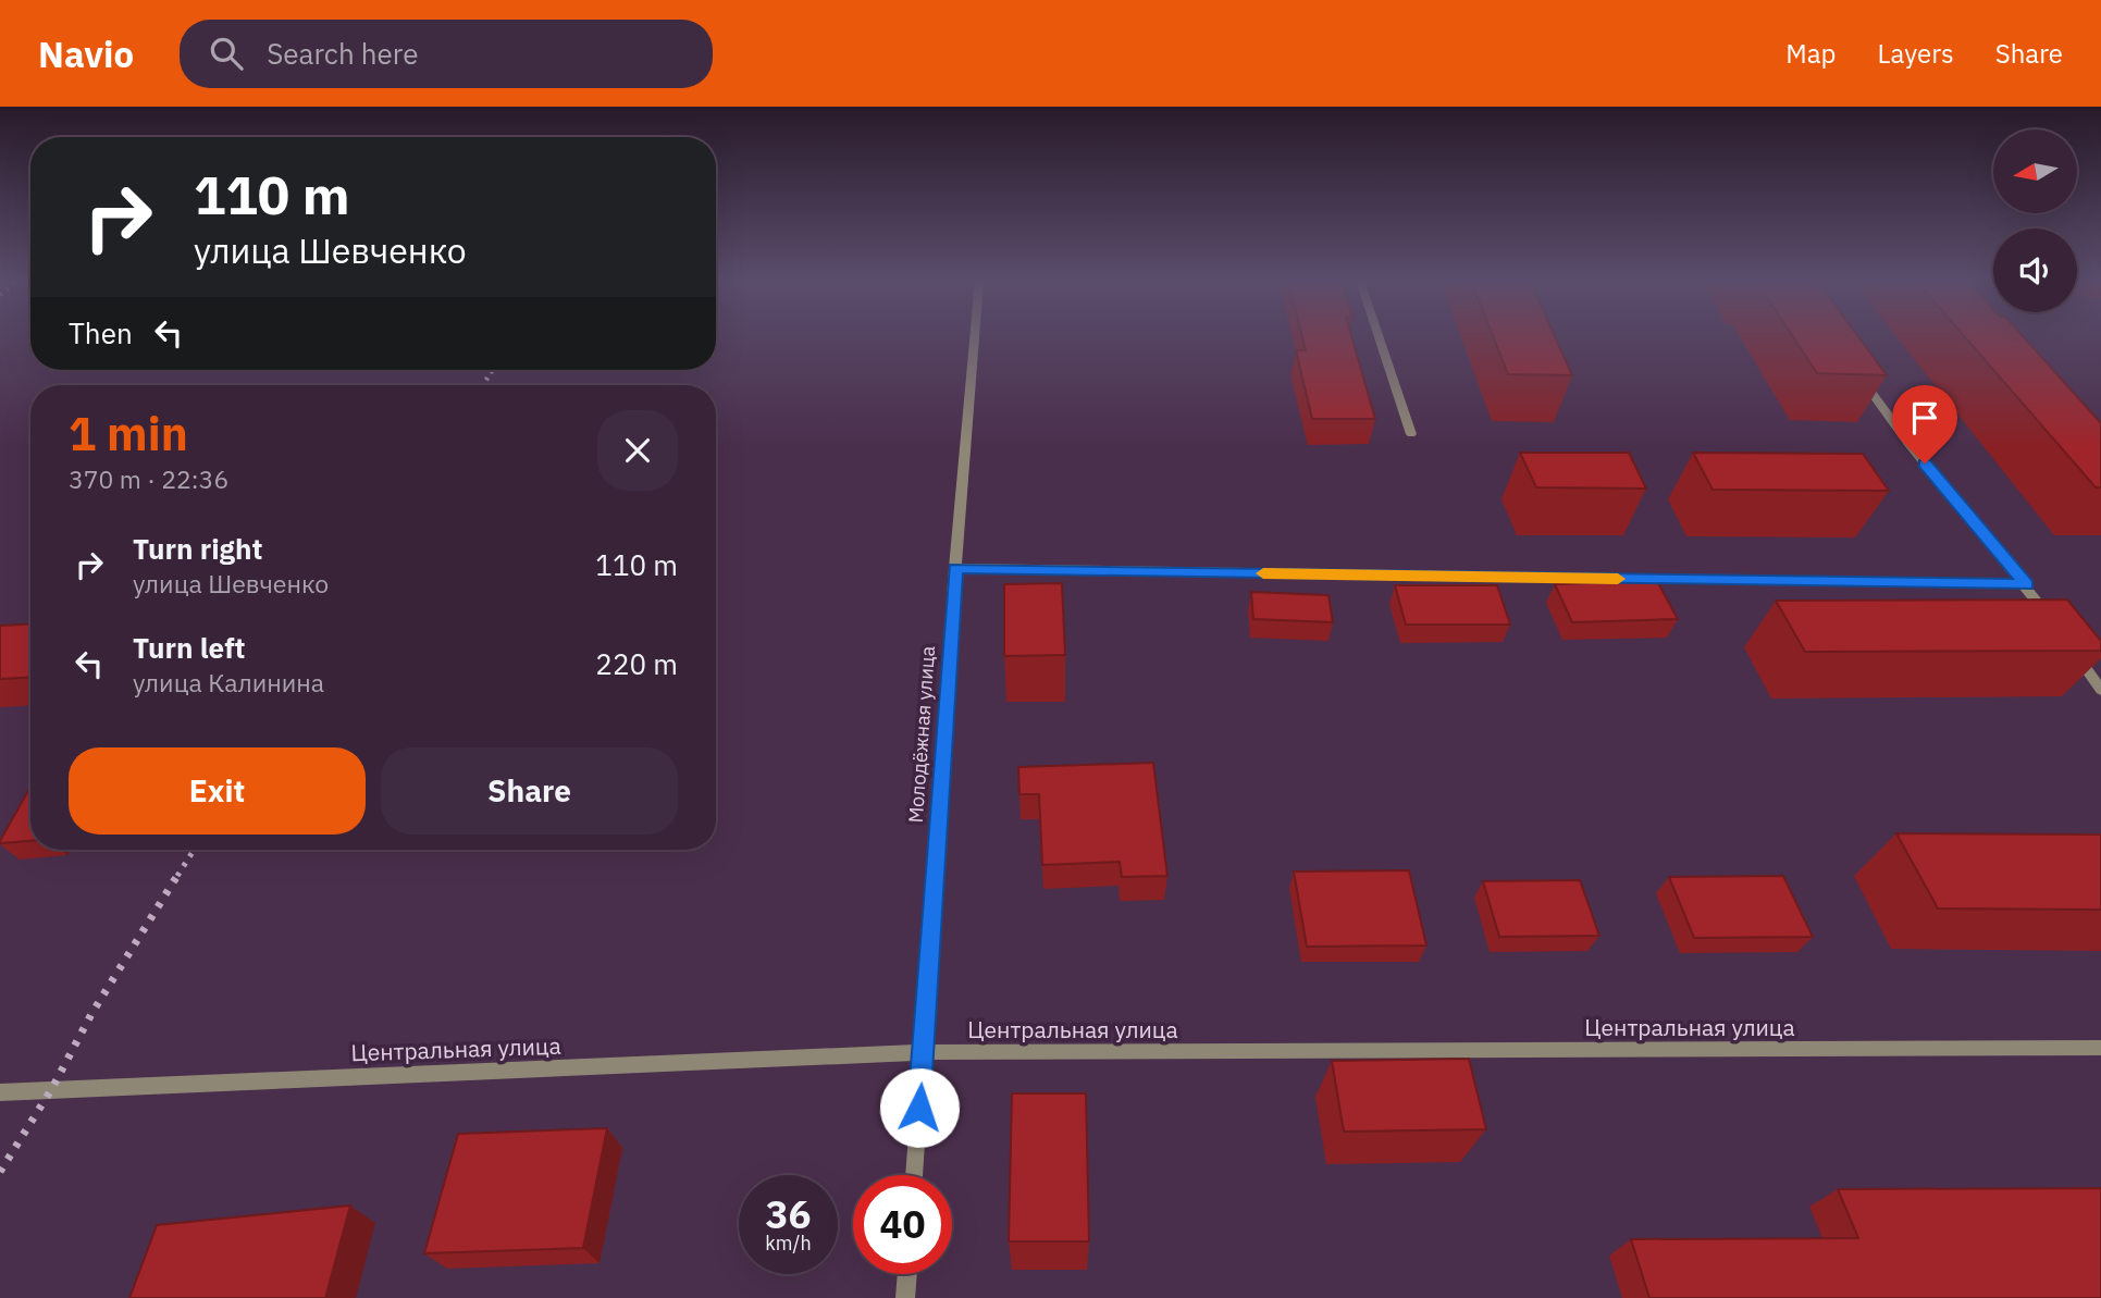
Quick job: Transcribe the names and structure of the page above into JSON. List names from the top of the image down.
{
  "streets": {
    "street": ["Молодёжная улица", "Центральная улица"]
  },
  "crossings": [
    ["Молодёжная улица", "Центральная улица"]
  ],
  "north": "left",
  "page": {
    "header": "Navio",
    "search": "Search here",
    "nav": ["Map", "Layers", "Share"],
    "turn": ["110 m", "улица Шевченко"],
    "then": "Then",
    "heading": ["1 min", "370 m · 22:36"],
    "list": [
      {
        "name": "Turn right",
        "note": "улица Шевченко",
        "value": "110 m"
      },
      {
        "name": "Turn left",
        "note": "улица Калинина",
        "value": "220 m"
      }
    ],
    "buttons": ["Exit", "Share"],
    "speed": "36 km/h",
    "limit": "40"
  }
}
